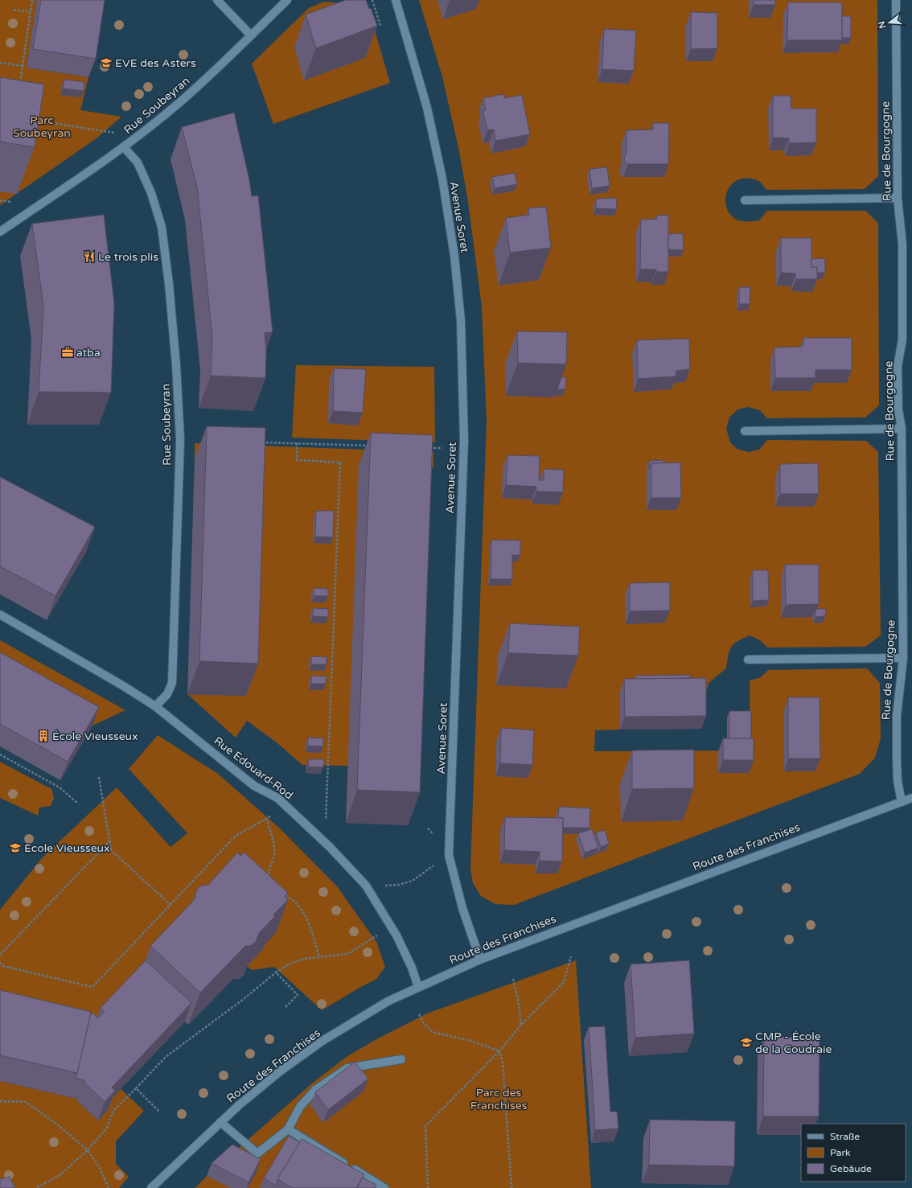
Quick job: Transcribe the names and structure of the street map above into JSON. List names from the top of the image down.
{
  "streets": {
    "street": [
      "Rue Soubeyran",
      "Rue de Bourgogne",
      "Avenue Soret",
      "Rue Edouard-Rod",
      "Route des Franchises"
    ]
  },
  "crossings": [
    ["Rue Soubeyran", "Rue Edouard-Rod"],
    ["Rue de Bourgogne", "Route des Franchises"],
    ["Avenue Soret", "Route des Franchises"],
    ["Rue Edouard-Rod", "Route des Franchises"]
  ],
  "parks": ["Parc Soubeyran", "Parc des Franchises"],
  "places": {
    "school or university": ["EVE des Asters", "Ecole Vieusseux", "CMP - École de la Coudraie"],
    "restaurant": ["Le trois plis"],
    "office": ["atba"],
    "building": ["École Vieusseux"]
  },
  "legend": ["Straße", "Park", "Gebäude"],
  "north": "left"
}
